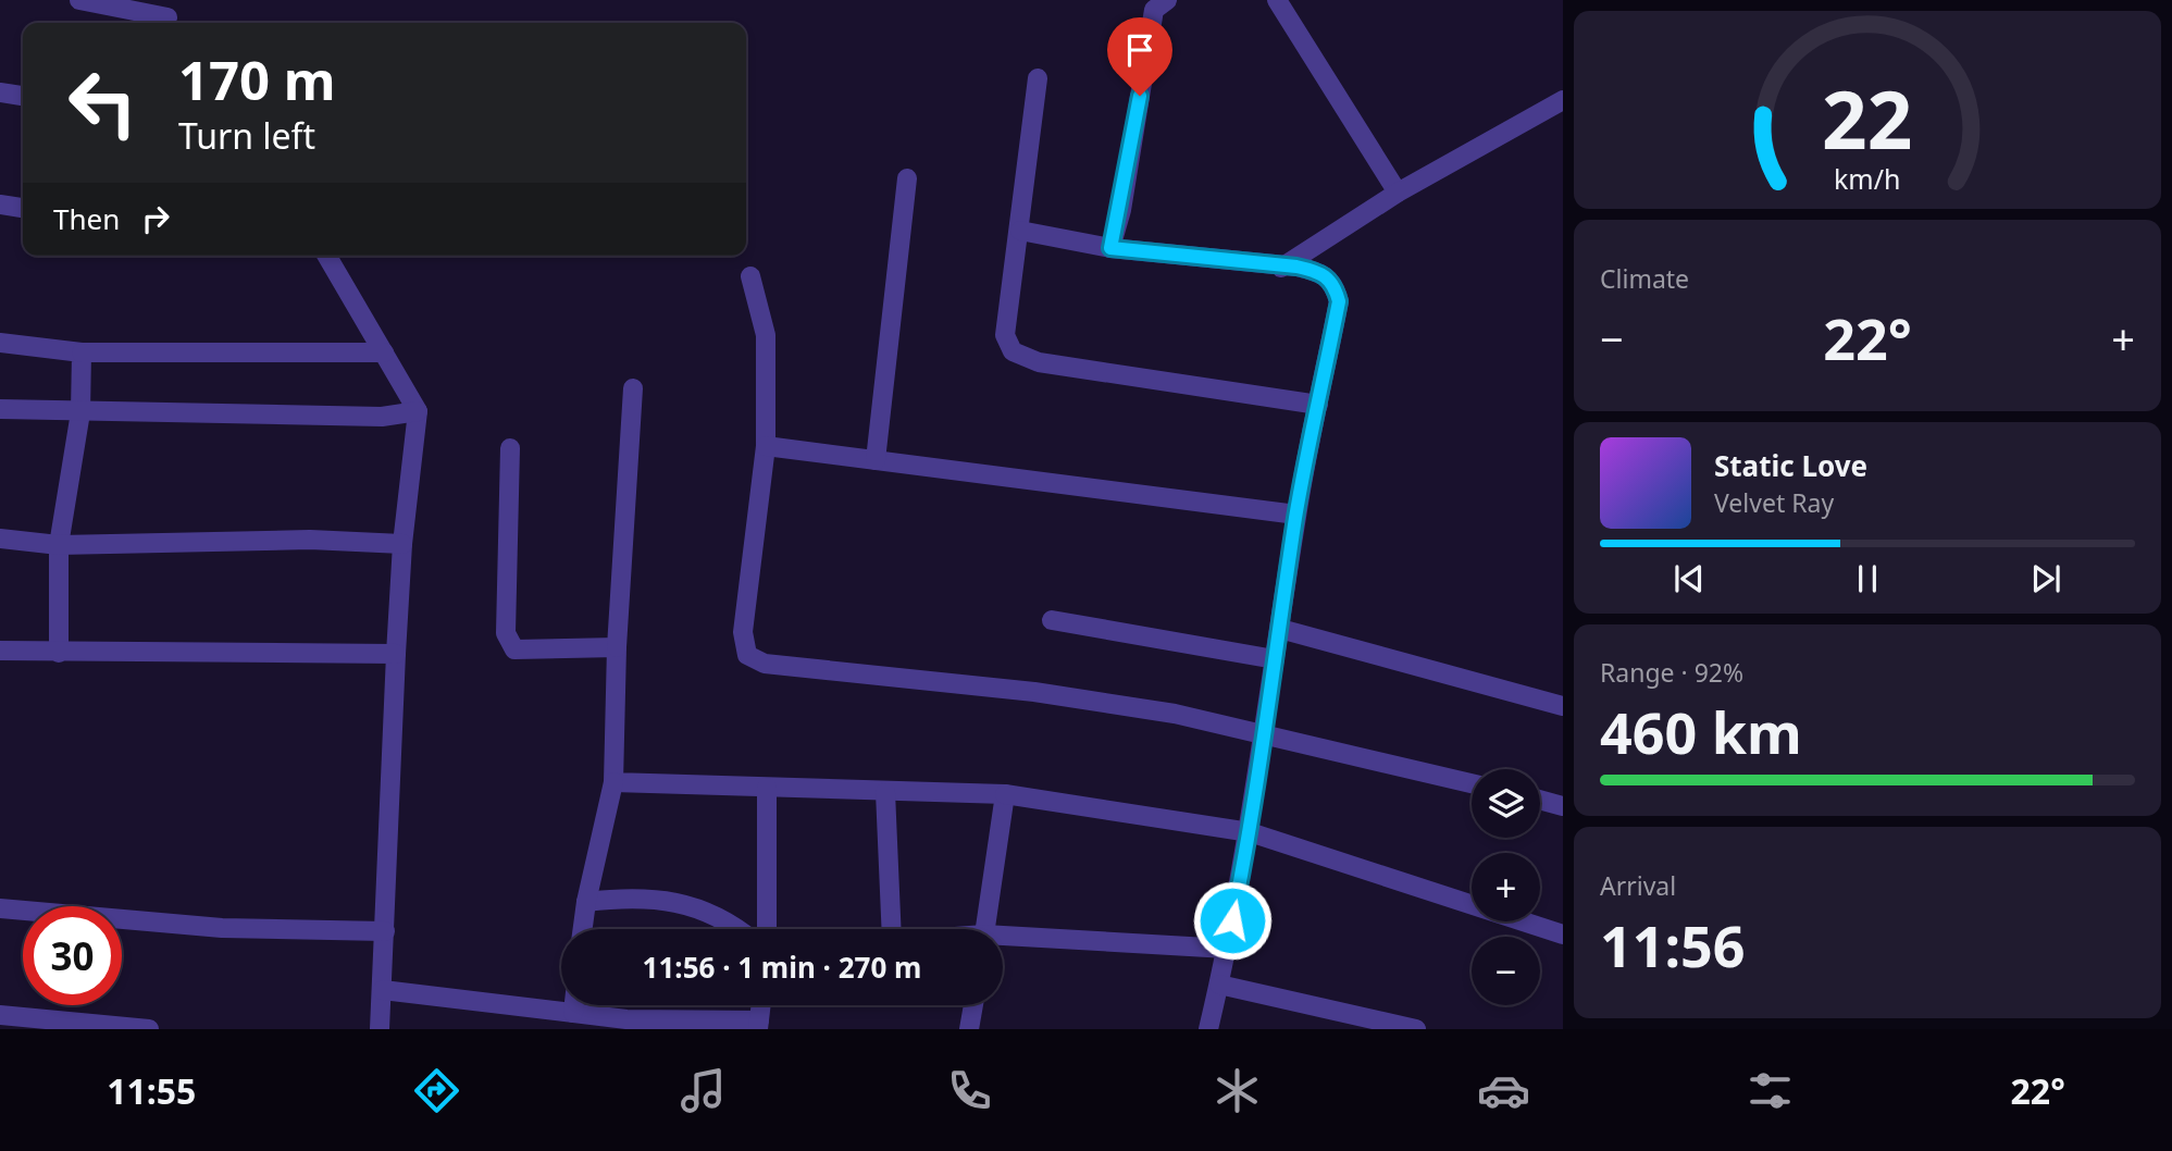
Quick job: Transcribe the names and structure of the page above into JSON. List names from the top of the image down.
{
  "page": {
    "turn": ["170 m", "Turn left"],
    "then": "Then",
    "tile": [
      "Climate",
      ["Range · 92%", "460 km"],
      ["Arrival", "11:56"]
    ],
    "heat": ["−", "22°", "+"],
    "song": ["Static Love", "Velvet Ray"],
    "map_buttons": ["+", "−"],
    "limit": "30",
    "trip": "11:56 · 1 min · 270 m",
    "tabs": ["11:55", "22°"],
    "gauge": ["22", "km/h"]
  }
}
